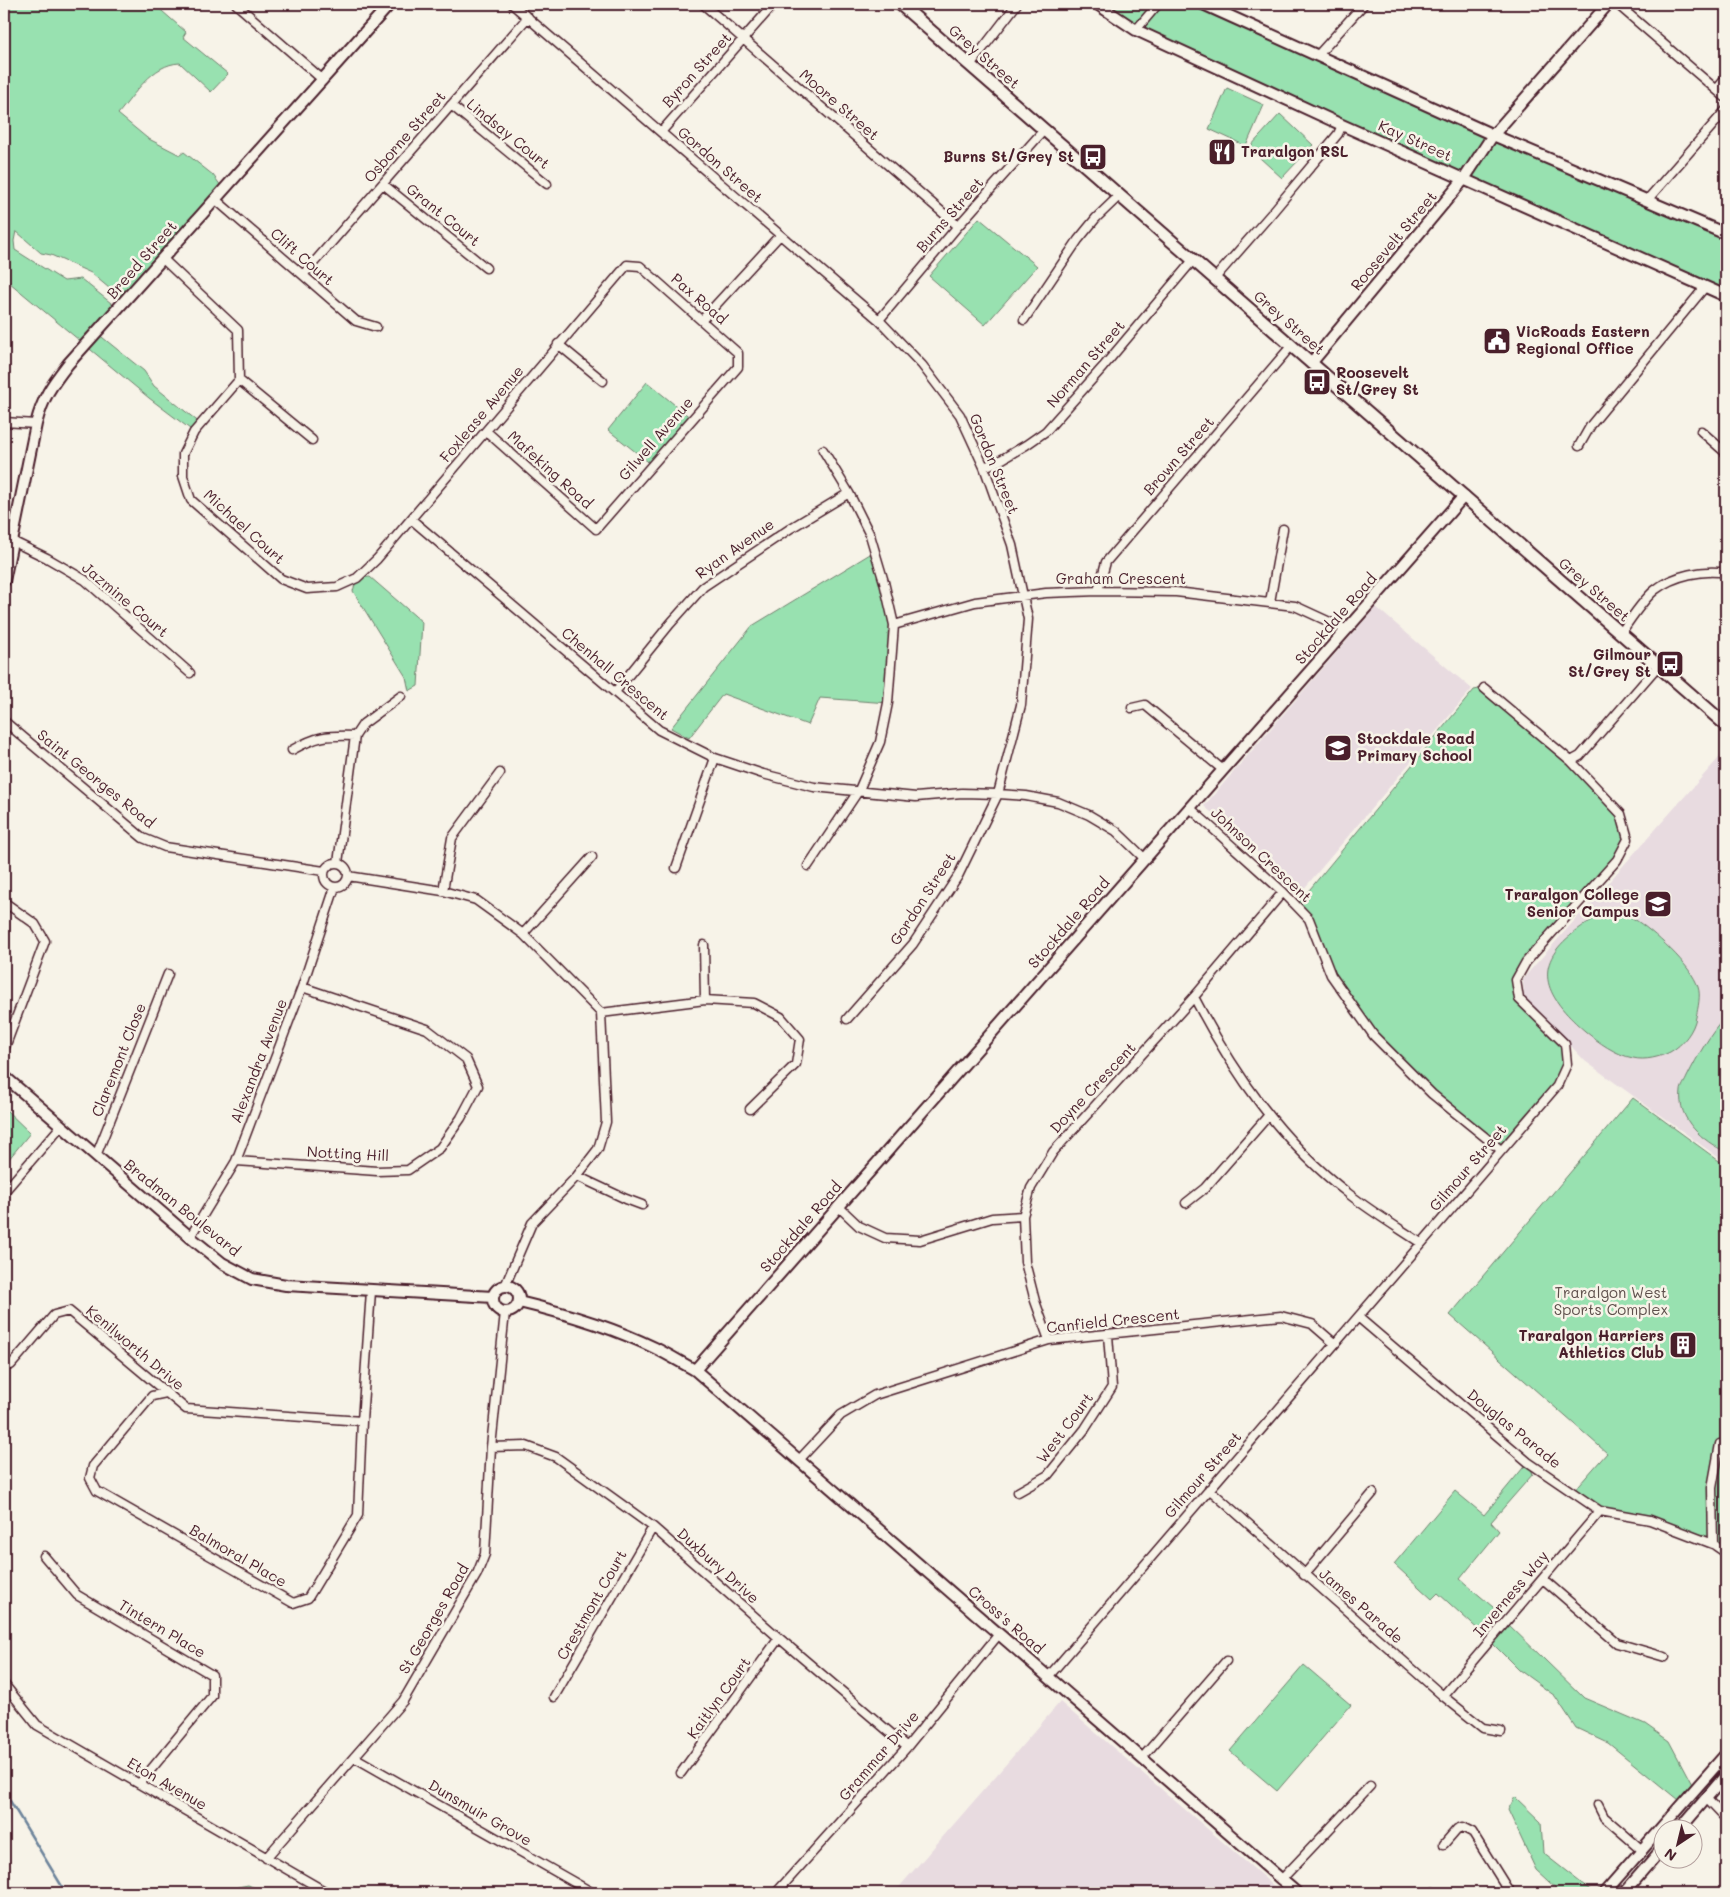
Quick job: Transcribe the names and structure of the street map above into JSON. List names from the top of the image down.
{
  "streets": {
    "main road": ["Grey Street"],
    "street": [
      "Byron Street",
      "Moore Street",
      "Lindsay Court",
      "Osborne Street",
      "Kay Street",
      "Gordon Street",
      "Grant Court",
      "Burns Street",
      "Roosevelt Street",
      "Clift Court",
      "Breed Street",
      "Pax Road",
      "Norman Street",
      "Foxlease Avenue",
      "Gilwell Avenue",
      "Brown Street",
      "Mafeking Road",
      "Michael Court",
      "Ryan Avenue",
      "Graham Crescent",
      "Jazmine Court",
      "Stockdale Road",
      "Chenhall Crescent",
      "Saint Georges Road",
      "Johnson Crescent",
      "Claremont Close",
      "Alexandra Avenue",
      "Doyne Crescent",
      "Notting Hill",
      "Gilmour Street",
      "Bradman Boulevard",
      "Canfield Crescent",
      "Kenilworth Drive",
      "West Court",
      "Douglas Parade",
      "Balmoral Place",
      "Duxbury Drive",
      "Inverness Way",
      "Crestmont Court",
      "James Parade",
      "St Georges Road",
      "Cross's Road",
      "Tintern Place",
      "Kaitlyn Court",
      "Grammar Drive",
      "Eton Avenue",
      "Dunsmuir Grove"
    ]
  },
  "crossings": [
    ["Grey Street", "Burns Street"],
    ["Grey Street", "Roosevelt Street"],
    ["Grey Street", "Norman Street"],
    ["Grey Street", "Brown Street"],
    ["Grey Street", "Stockdale Road"],
    ["Byron Street", "Moore Street"],
    ["Byron Street", "Gordon Street"],
    ["Moore Street", "Burns Street"],
    ["Lindsay Court", "Osborne Street"],
    ["Osborne Street", "Gordon Street"],
    ["Osborne Street", "Grant Court"],
    ["Osborne Street", "Clift Court"],
    ["Kay Street", "Roosevelt Street"],
    ["Gordon Street", "Burns Street"],
    ["Gordon Street", "Norman Street"],
    ["Gordon Street", "Graham Crescent"],
    ["Gordon Street", "Chenhall Crescent"],
    ["Clift Court", "Breed Street"],
    ["Breed Street", "Jazmine Court"],
    ["Pax Road", "Foxlease Avenue"],
    ["Pax Road", "Gilwell Avenue"],
    ["Foxlease Avenue", "Mafeking Road"],
    ["Foxlease Avenue", "Michael Court"],
    ["Foxlease Avenue", "Chenhall Crescent"],
    ["Gilwell Avenue", "Mafeking Road"],
    ["Brown Street", "Graham Crescent"],
    ["Ryan Avenue", "Chenhall Crescent"],
    ["Graham Crescent", "Stockdale Road"],
    ["Stockdale Road", "Chenhall Crescent"],
    ["Stockdale Road", "Johnson Crescent"],
    ["Stockdale Road", "Cross's Road"],
    ["Saint Georges Road", "Alexandra Avenue"],
    ["Johnson Crescent", "Doyne Crescent"],
    ["Johnson Crescent", "Gilmour Street"],
    ["Claremont Close", "Bradman Boulevard"],
    ["Alexandra Avenue", "Notting Hill"],
    ["Alexandra Avenue", "Bradman Boulevard"],
    ["Doyne Crescent", "Canfield Crescent"],
    ["Gilmour Street", "Canfield Crescent"],
    ["Gilmour Street", "Douglas Parade"],
    ["Gilmour Street", "James Parade"],
    ["Gilmour Street", "Cross's Road"],
    ["Bradman Boulevard", "Balmoral Place"],
    ["Bradman Boulevard", "St Georges Road"],
    ["Canfield Crescent", "West Court"],
    ["Canfield Crescent", "Cross's Road"],
    ["Kenilworth Drive", "Balmoral Place"],
    ["Douglas Parade", "Inverness Way"],
    ["Duxbury Drive", "Crestmont Court"],
    ["Duxbury Drive", "St Georges Road"],
    ["Duxbury Drive", "Kaitlyn Court"],
    ["Duxbury Drive", "Grammar Drive"],
    ["Inverness Way", "James Parade"],
    ["St Georges Road", "Eton Avenue"],
    ["St Georges Road", "Dunsmuir Grove"],
    ["Cross's Road", "Grammar Drive"],
    ["Tintern Place", "Eton Avenue"]
  ],
  "parks": ["Traralgon West Sports Complex"],
  "places": {
    "restaurant": ["Traralgon RSL"],
    "bus stop": ["Burns St/Grey St", "Roosevelt St/Grey St", "Gilmour St/Grey St"],
    "public building": ["VicRoads Eastern Regional Office"],
    "school or university": ["Stockdale Road Primary School", "Traralgon College Senior Campus"],
    "building": ["Traralgon Harriers Athletics Club"]
  },
  "north": "bottom left"
}
